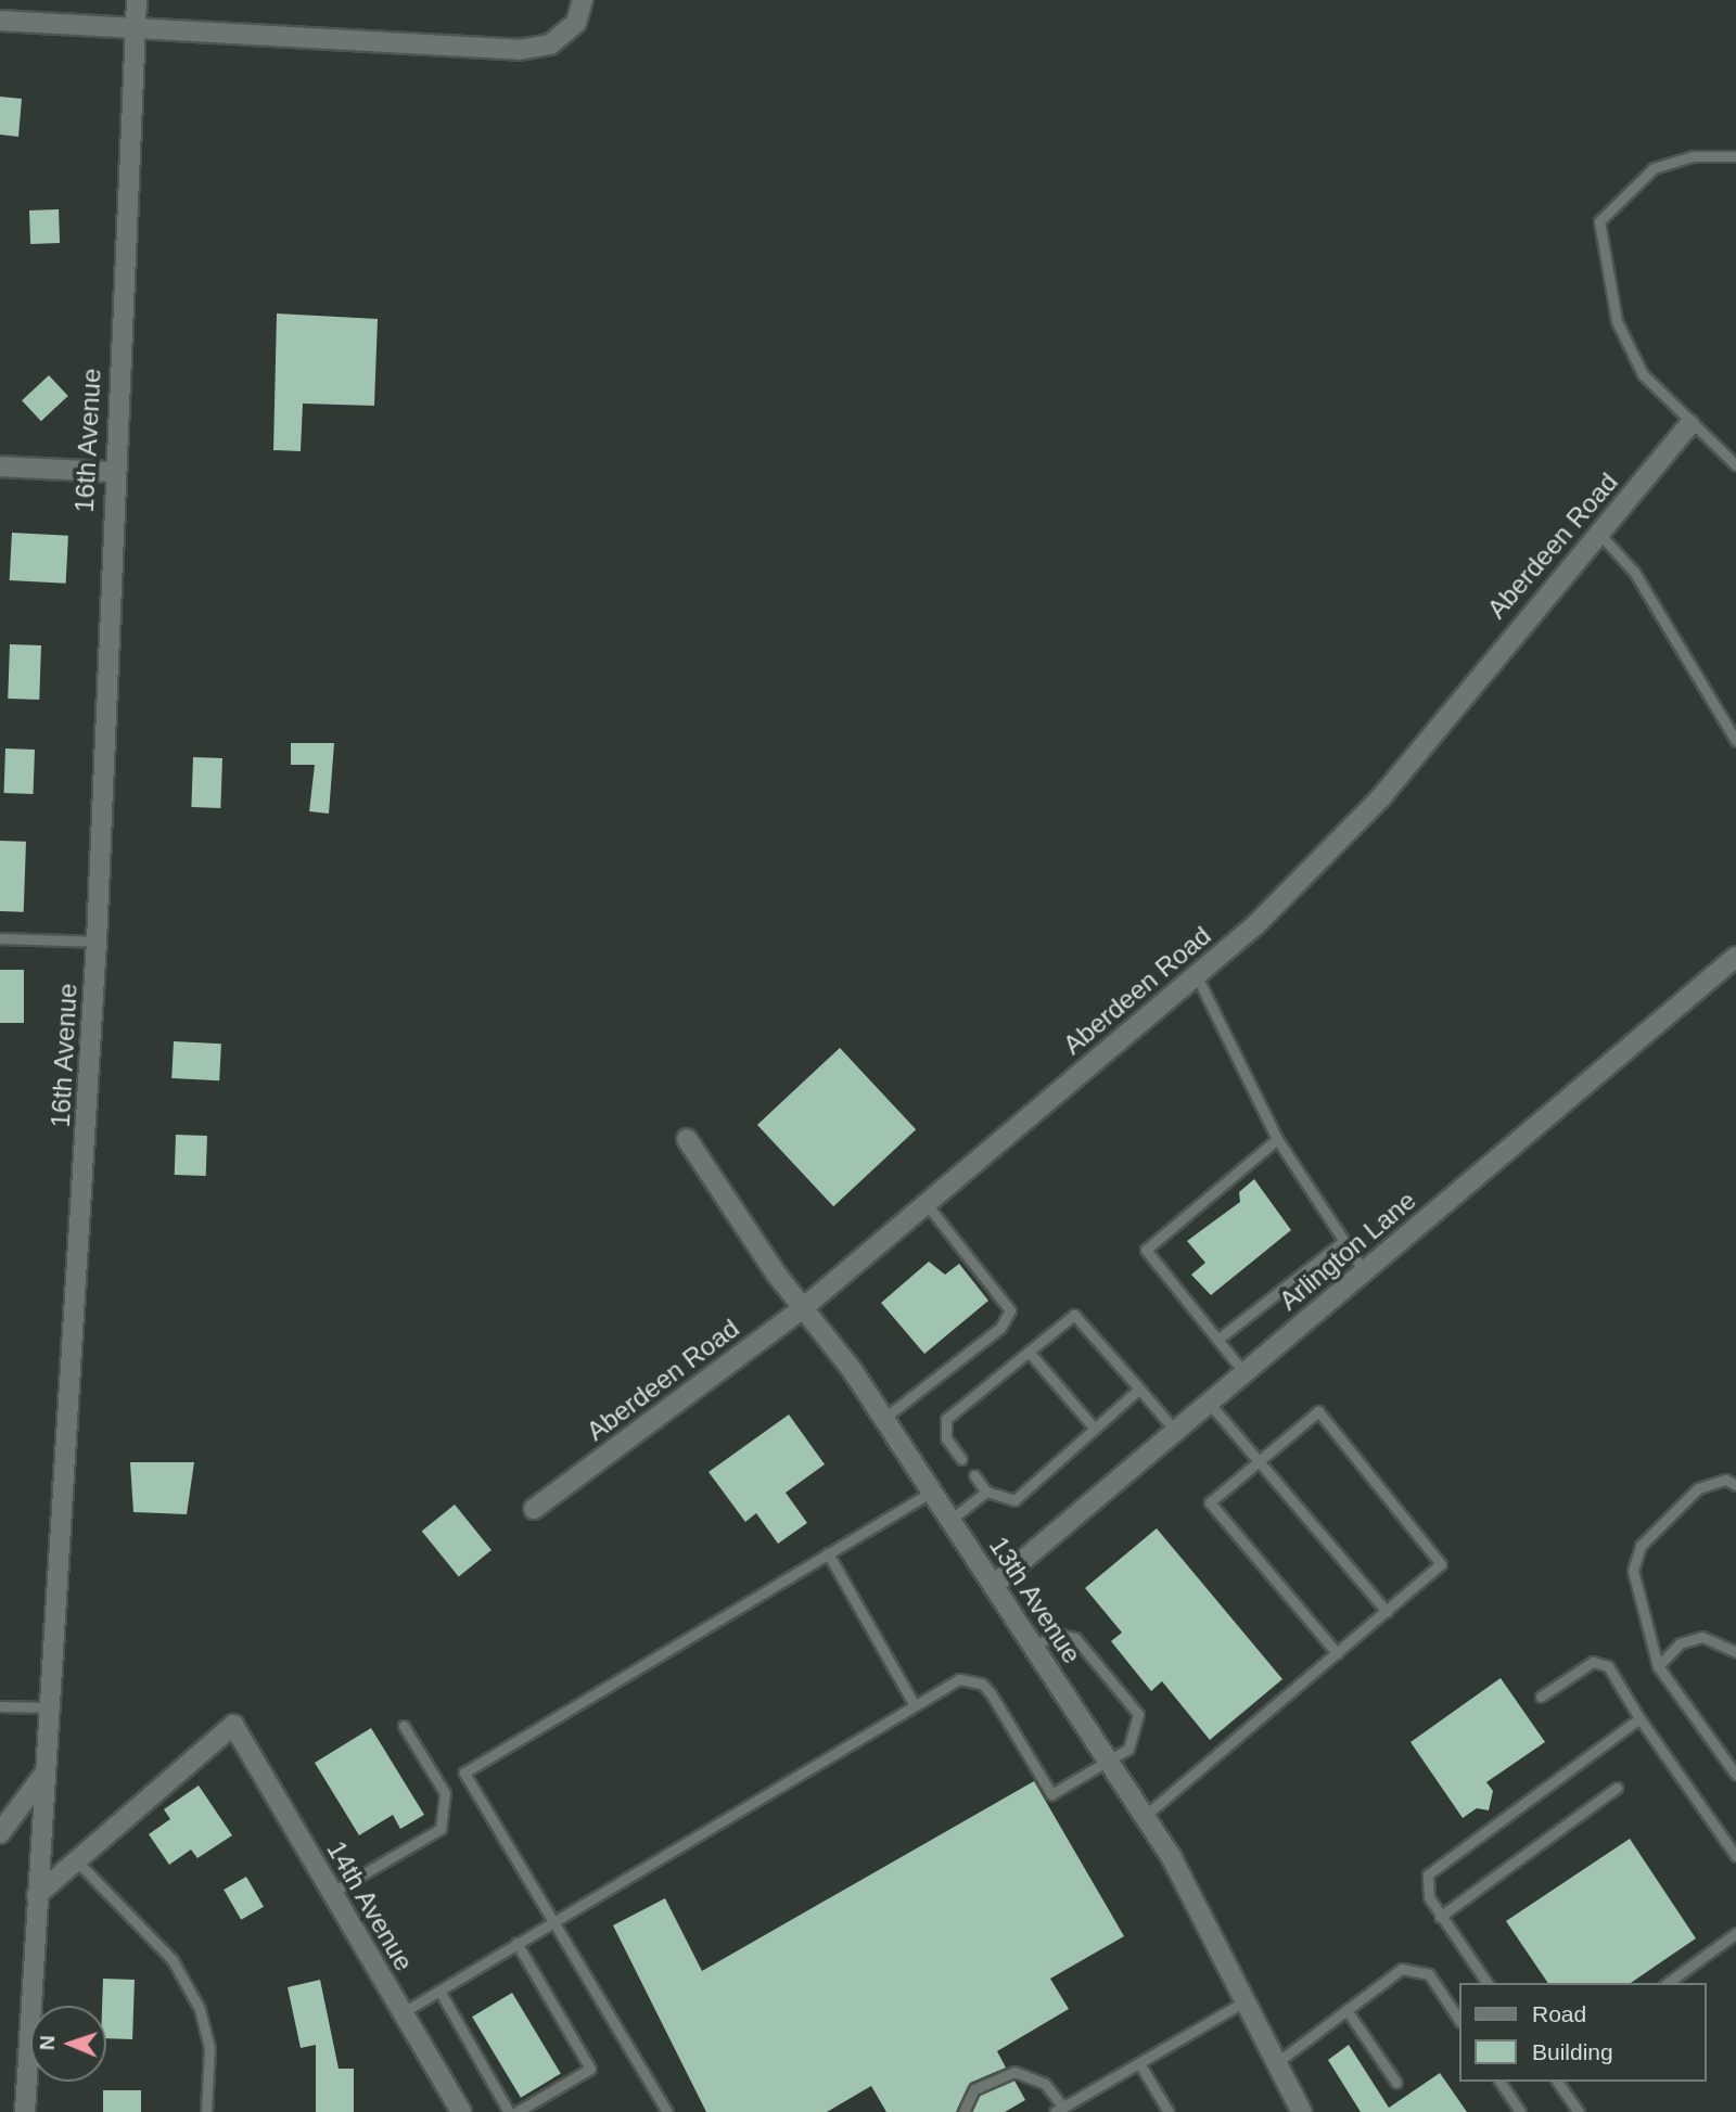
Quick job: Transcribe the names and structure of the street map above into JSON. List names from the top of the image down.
{
  "streets": {
    "street": [
      "16th Avenue",
      "Aberdeen Road",
      "Arlington Lane",
      "13th Avenue",
      "14th Avenue"
    ]
  },
  "crossings": [
    ["Aberdeen Road", "13th Avenue"],
    ["Arlington Lane", "13th Avenue"]
  ],
  "legend": ["Road", "Building"],
  "north": "left"
}
